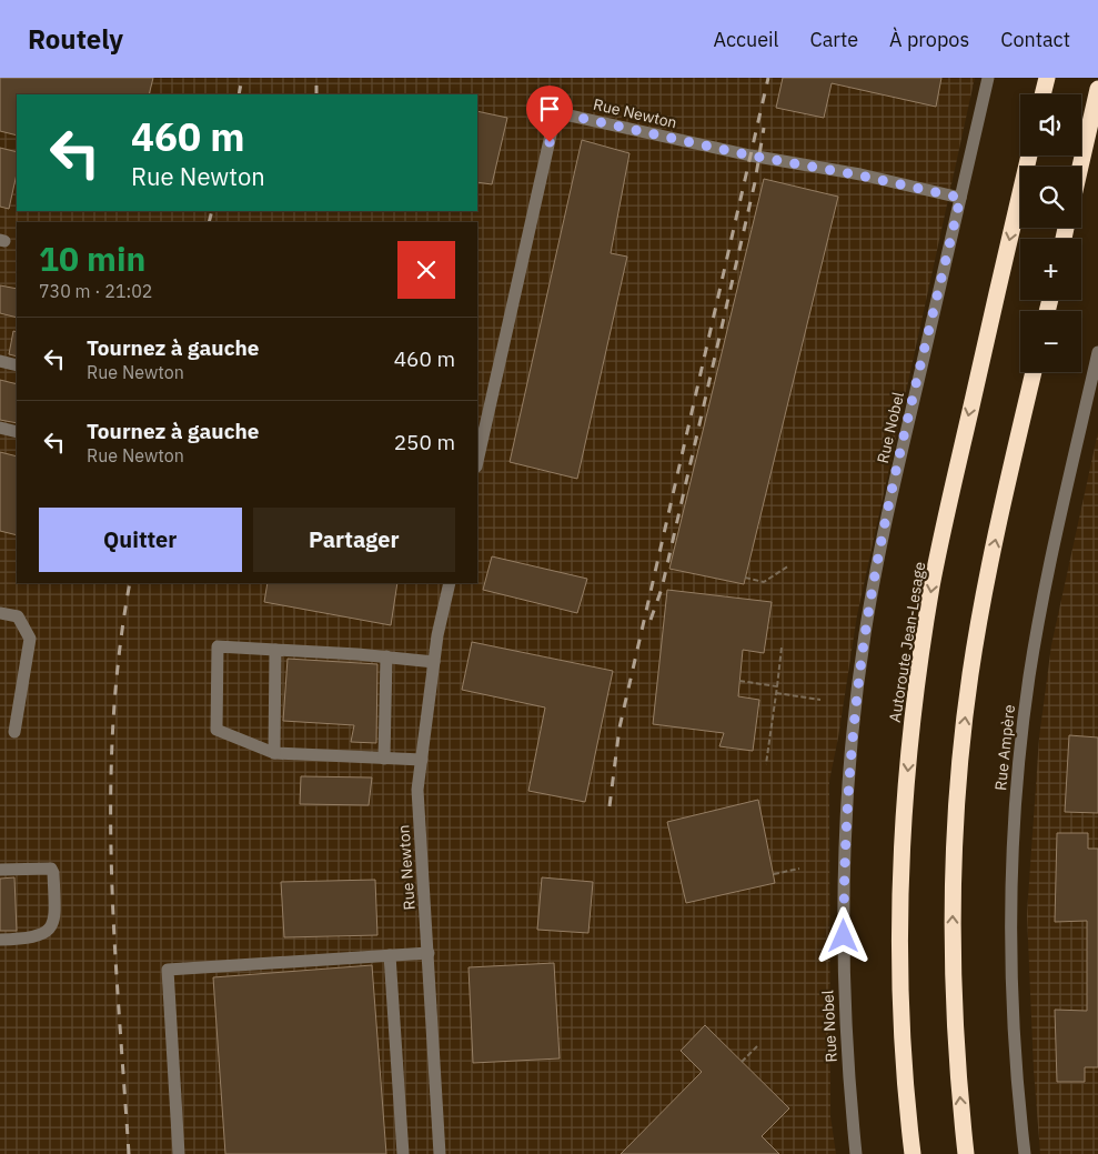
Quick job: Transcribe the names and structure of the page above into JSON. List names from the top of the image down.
{
  "streets": {
    "highway": ["Autoroute Jean-Lesage"],
    "street": ["Rue Newton", "Rue Nobel", "Rue Ampère"]
  },
  "crossings": [
    ["Rue Newton", "Rue Nobel"]
  ],
  "page": {
    "header": "Routely",
    "nav": [
      "Accueil",
      "Carte",
      "À propos",
      "Contact"
    ],
    "map_buttons": ["+", "−"],
    "turn": ["460 m", "Rue Newton"],
    "heading": ["10 min", "730 m · 21:02"],
    "list": [
      {
        "name": "Tournez à gauche",
        "note": "Rue Newton",
        "value": "460 m"
      },
      {
        "name": "Tournez à gauche",
        "note": "Rue Newton",
        "value": "250 m"
      }
    ],
    "buttons": ["Quitter", "Partager"]
  }
}
